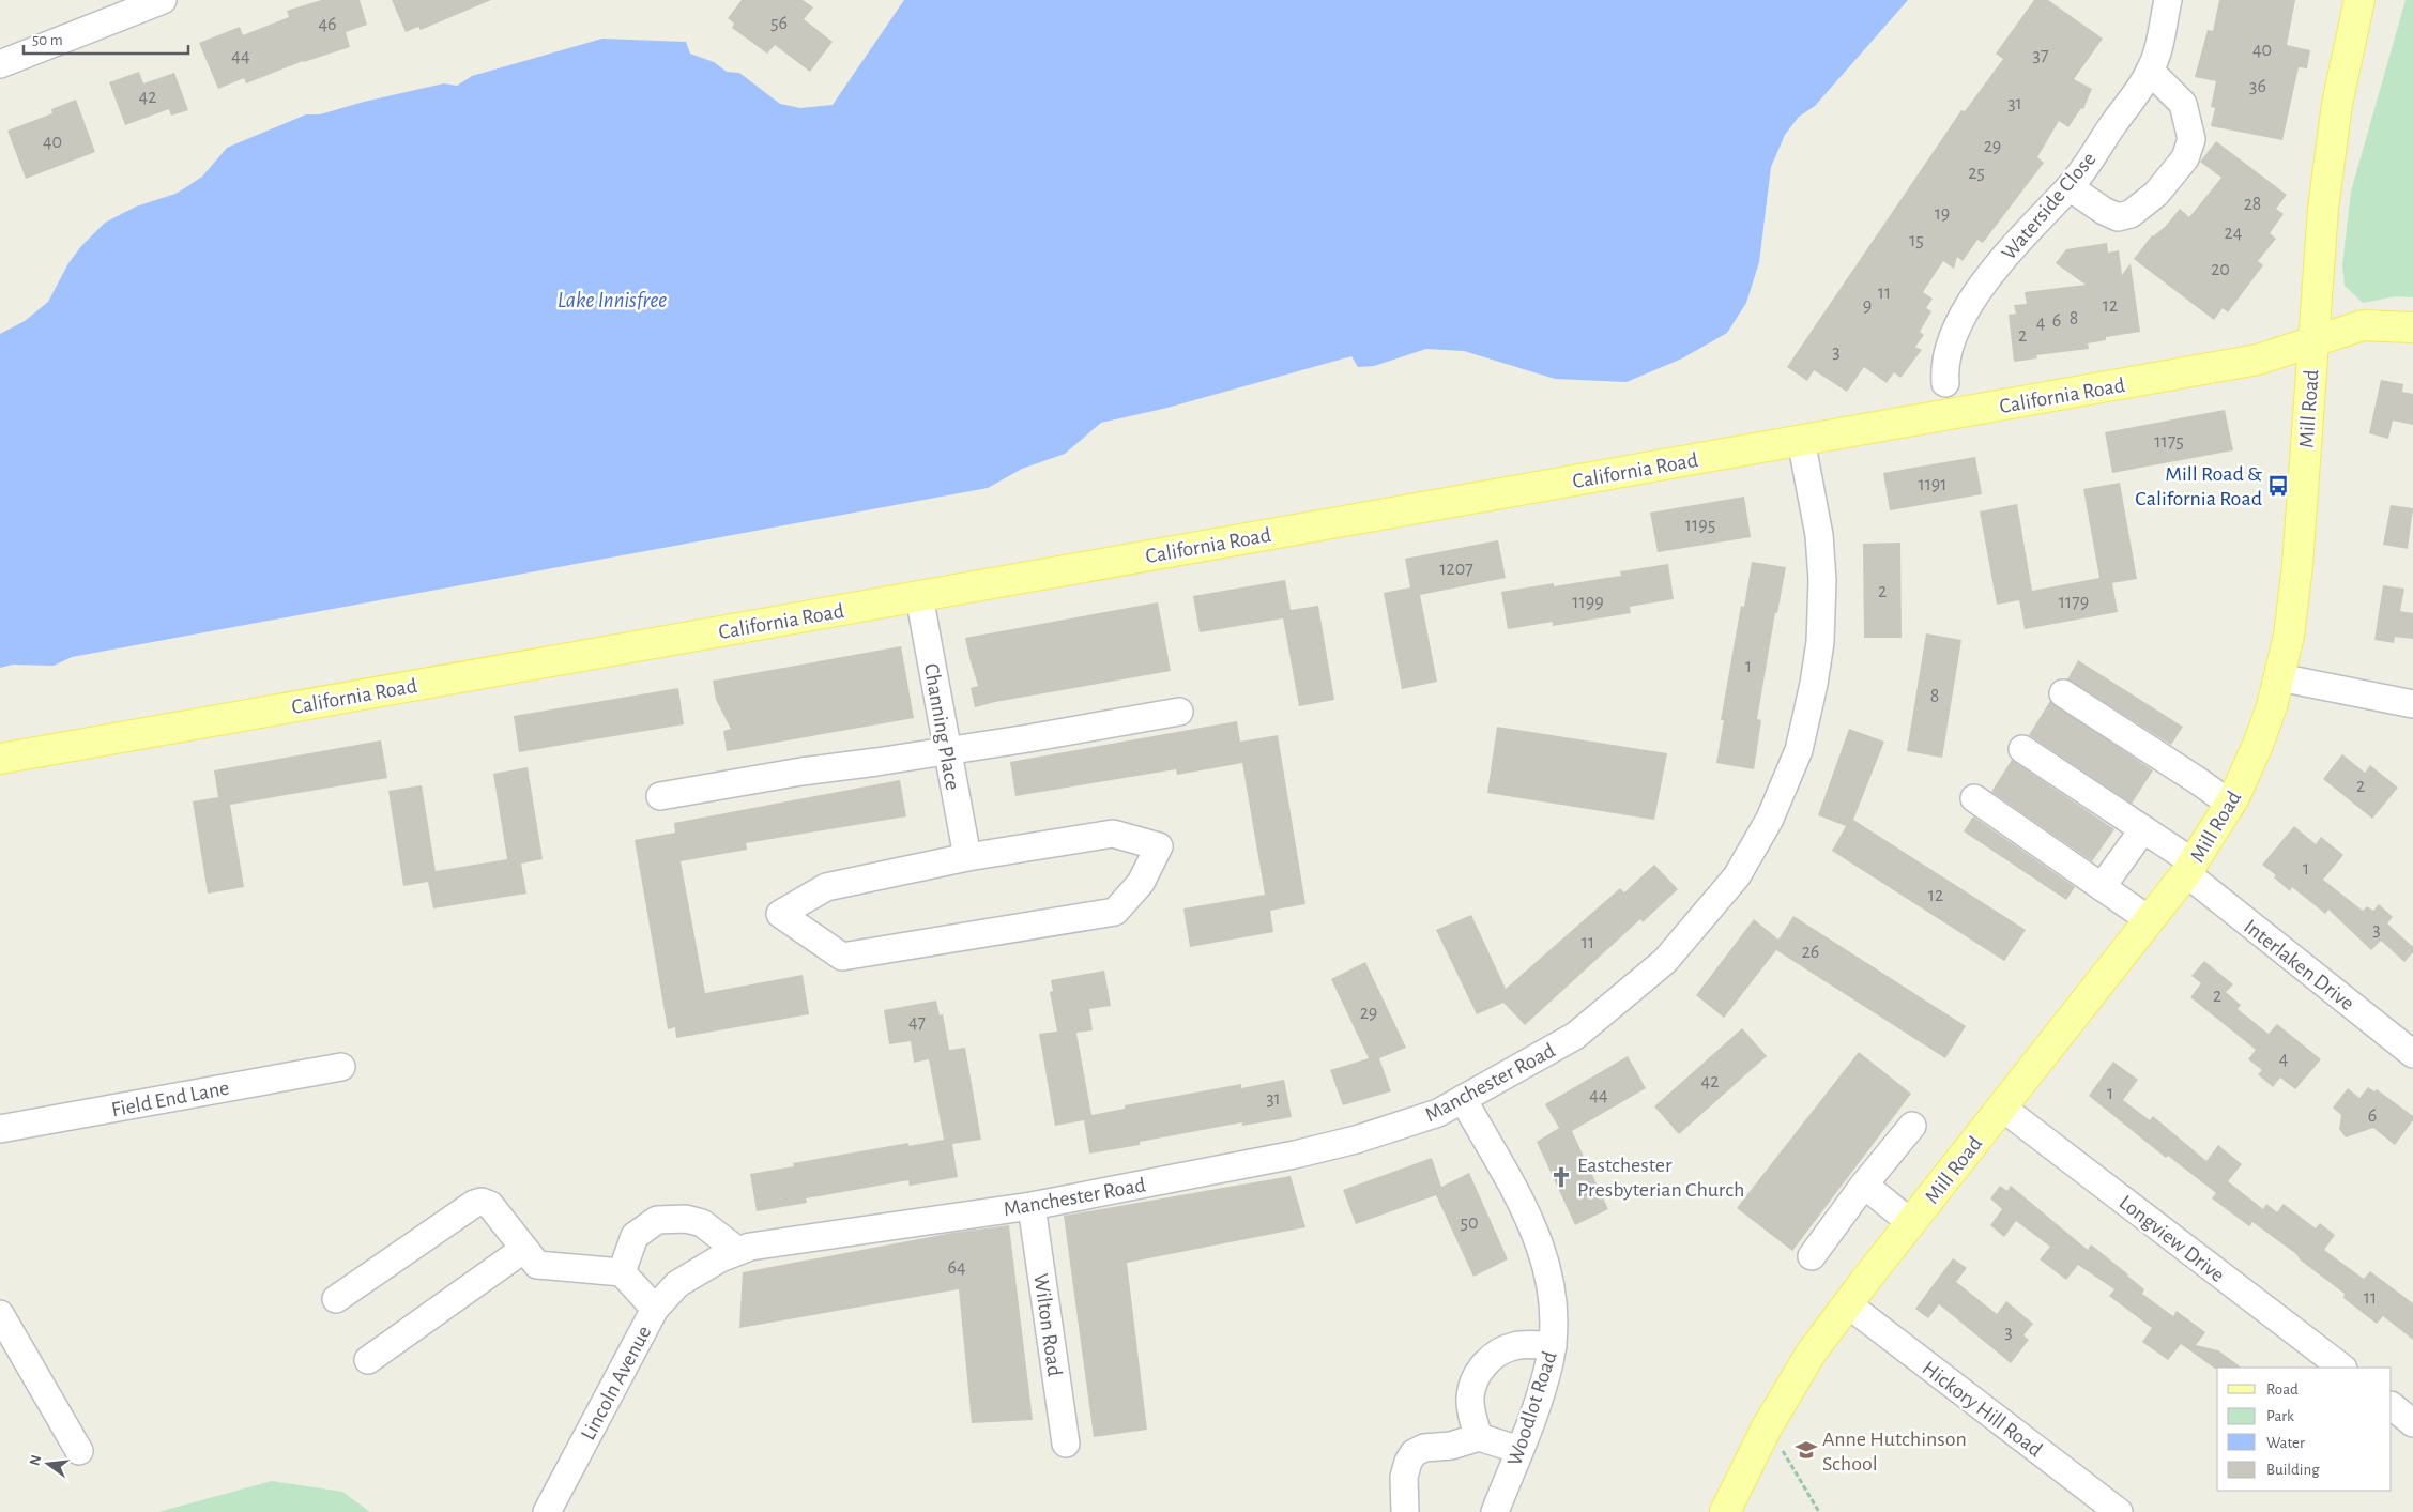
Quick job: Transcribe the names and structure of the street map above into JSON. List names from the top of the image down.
{
  "streets": {
    "main road": ["California Road", "Mill Road"],
    "street": [
      "Waterside Close",
      "Channing Place",
      "Interlaken Drive",
      "Manchester Road",
      "Field End Lane",
      "Longview Drive",
      "Wilton Road",
      "Lincoln Avenue",
      "Woodlot Road",
      "Hickory Hill Road"
    ]
  },
  "crossings": [
    ["California Road", "Mill Road"],
    ["California Road", "Channing Place"],
    ["California Road", "Manchester Road"],
    ["Mill Road", "Interlaken Drive"],
    ["Mill Road", "Longview Drive"],
    ["Mill Road", "Hickory Hill Road"],
    ["Manchester Road", "Wilton Road"],
    ["Manchester Road", "Lincoln Avenue"],
    ["Manchester Road", "Woodlot Road"]
  ],
  "water": ["Lake Innisfree"],
  "places": {
    "bus stop": ["Mill Road & California Road"],
    "church": ["Eastchester Presbyterian Church"],
    "school or university": ["Anne Hutchinson School"]
  },
  "house_numbers": [
    "56",
    "46",
    "40",
    "37",
    "44",
    "36",
    "42",
    "31",
    "40",
    "29",
    "25",
    "28",
    "19",
    "24",
    "15",
    "20",
    "11",
    "9",
    "12",
    "8",
    "6",
    "4",
    "2",
    "3",
    "1175",
    "1191",
    "1195",
    "1207",
    "2",
    "1199",
    "1179",
    "1",
    "8",
    "2",
    "1",
    "12",
    "3",
    "11",
    "26",
    "2",
    "29",
    "47",
    "4",
    "42",
    "1",
    "44",
    "31",
    "6",
    "50",
    "64",
    "11",
    "3"
  ],
  "legend": [
    "Road",
    "Park",
    "Water",
    "Building"
  ],
  "scale_bar": "50 m",
  "north": "left"
}
